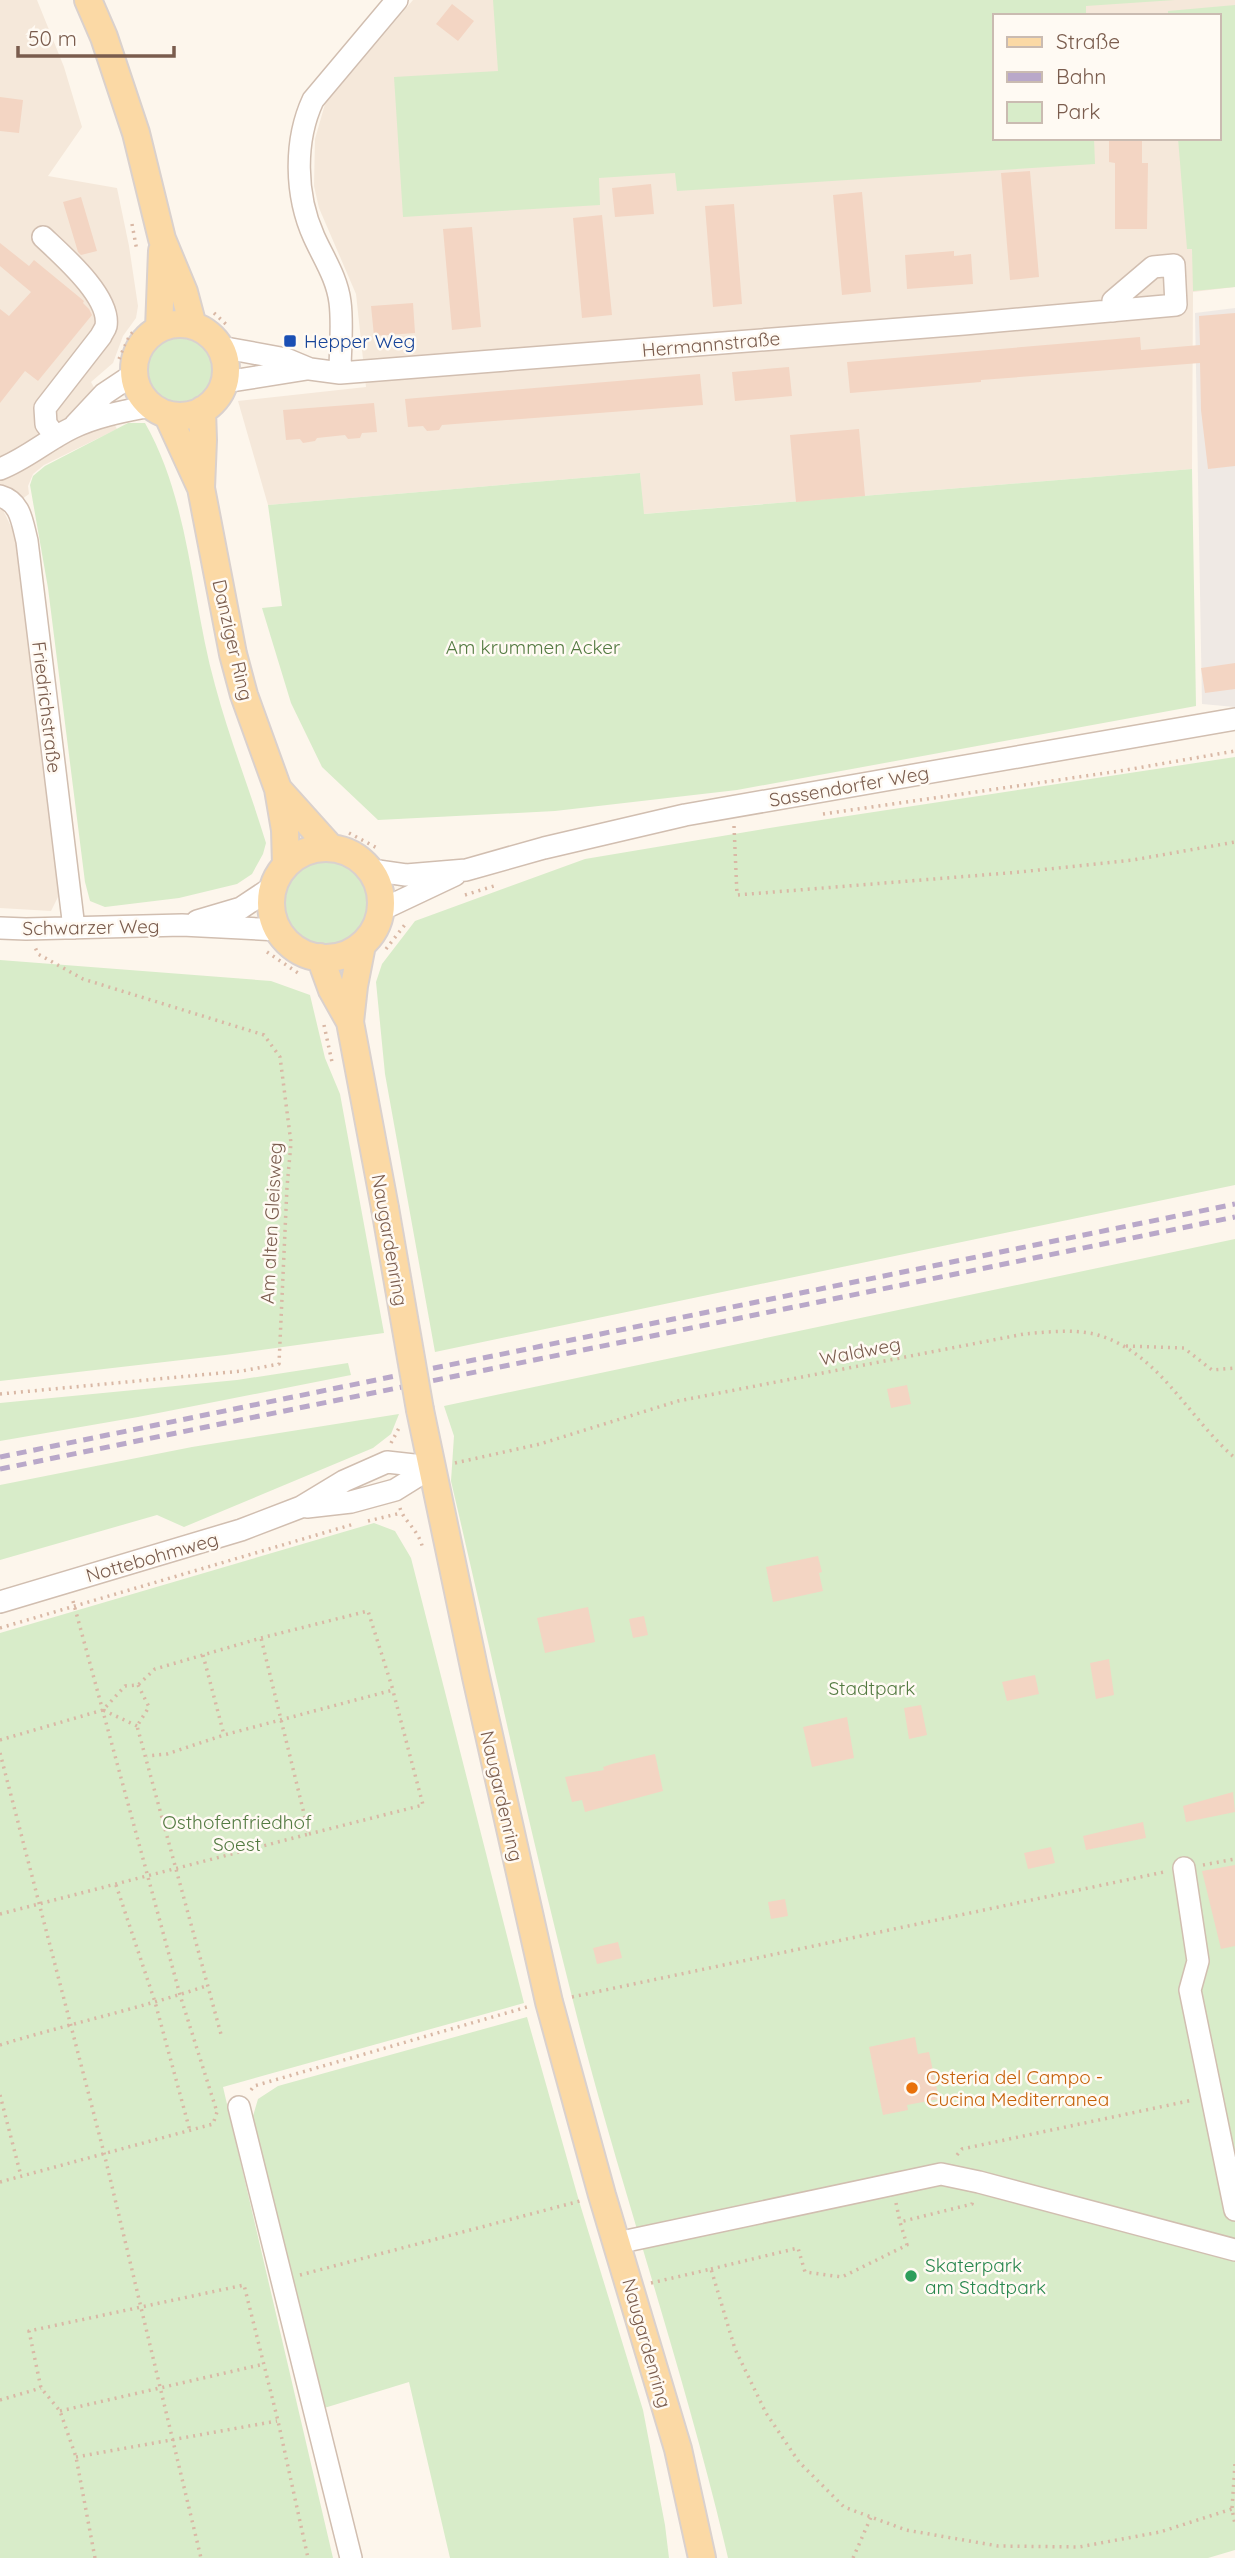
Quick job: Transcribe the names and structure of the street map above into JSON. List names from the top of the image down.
{
  "streets": {
    "main road": ["Danziger Ring", "Naugardenring"],
    "street": [
      "Hermannstraße",
      "Friedrichstraße",
      "Sassendorfer Weg",
      "Schwarzer Weg",
      "Nottebohmweg"
    ],
    "path": ["Am alten Gleisweg", "Waldweg"]
  },
  "crossings": [
    ["Hermannstraße", "Danziger Ring"],
    ["Danziger Ring", "Sassendorfer Weg"],
    ["Danziger Ring", "Schwarzer Weg"],
    ["Danziger Ring", "Naugardenring"],
    ["Friedrichstraße", "Schwarzer Weg"],
    ["Sassendorfer Weg", "Schwarzer Weg"],
    ["Sassendorfer Weg", "Naugardenring"],
    ["Schwarzer Weg", "Am alten Gleisweg"],
    ["Schwarzer Weg", "Naugardenring"],
    ["Naugardenring", "Waldweg"],
    ["Naugardenring", "Nottebohmweg"],
    ["Waldweg", "Nottebohmweg"]
  ],
  "parks": ["Am krummen Acker", "Stadtpark", "Osthofenfriedhof Soest"],
  "places": {
    "transit": ["Hepper Weg"],
    "other": ["Osteria del Campo - Cucina Mediterranea", "Skaterpark am Stadtpark"]
  },
  "legend": ["Straße", "Bahn", "Park"],
  "scale_bar": "50 m"
}
